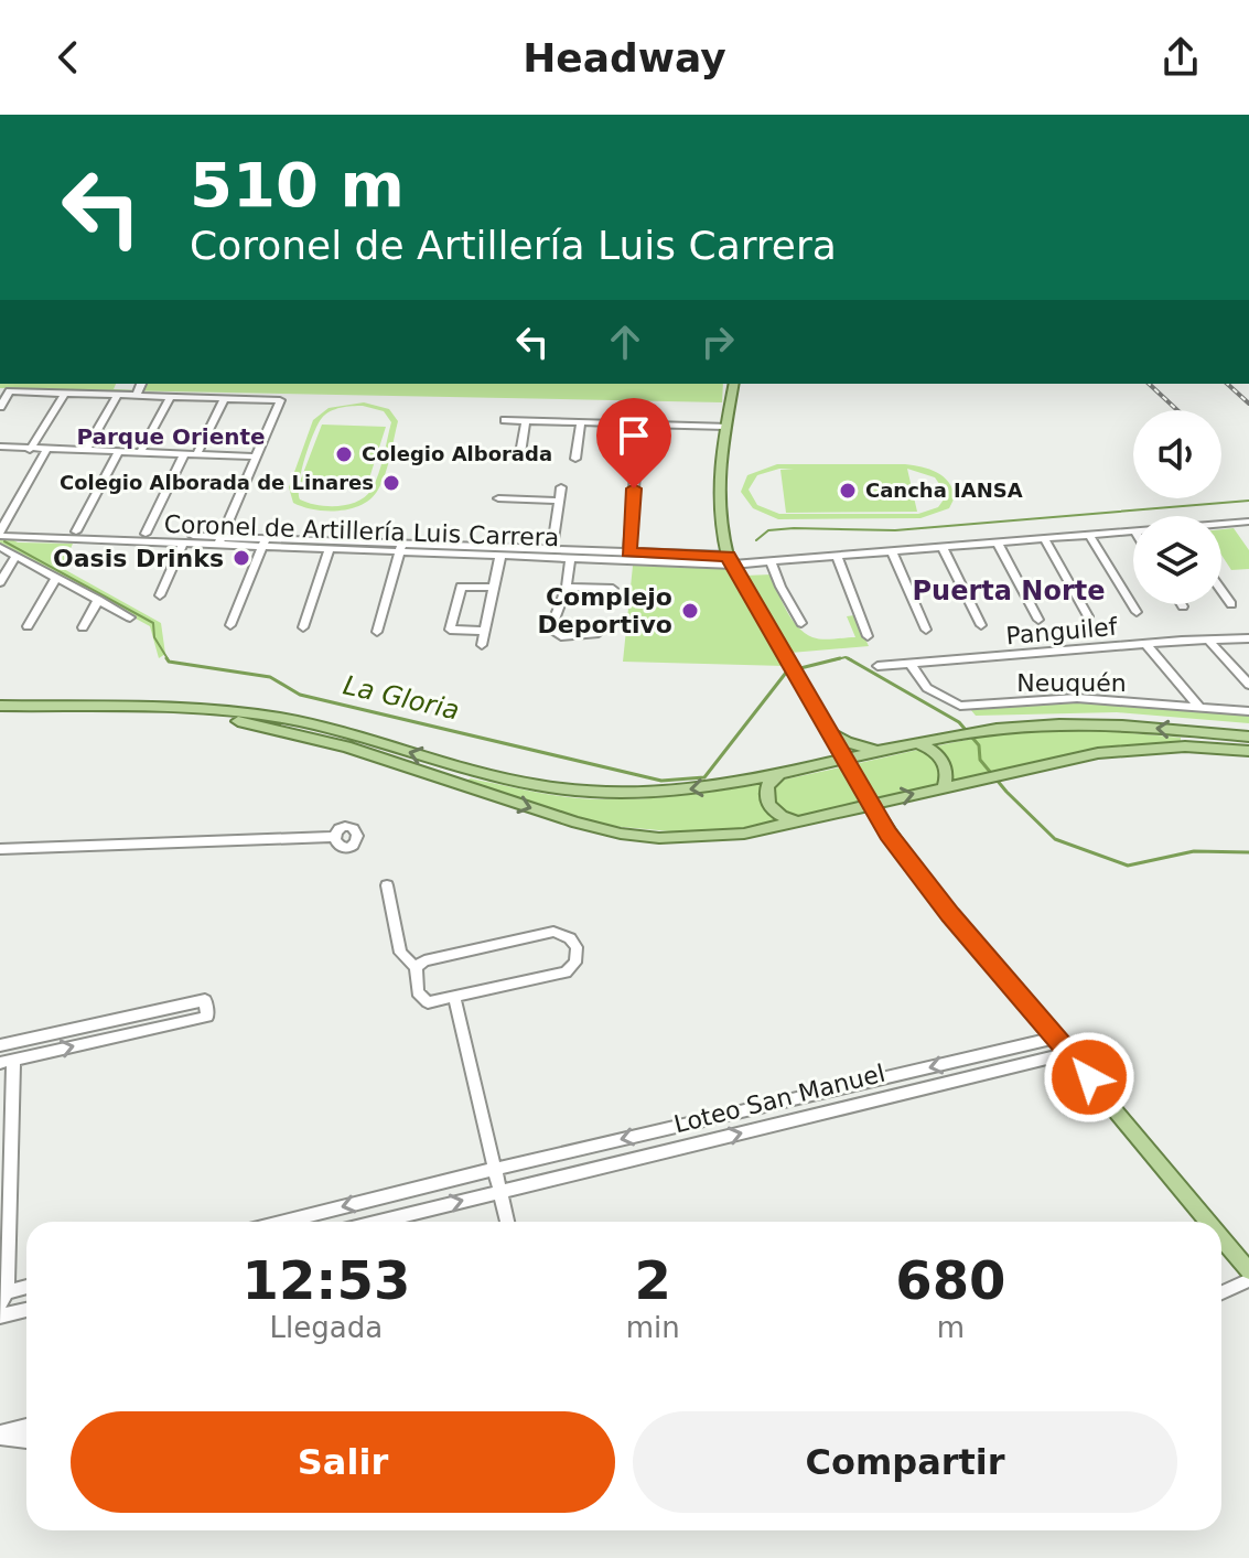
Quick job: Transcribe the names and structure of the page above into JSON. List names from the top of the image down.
{
  "streets": {
    "street": [
      "Coronel de Artillería Luis Carrera",
      "Panguilef",
      "Neuquén",
      "Loteo San Manuel"
    ]
  },
  "crossings": [
    ["Panguilef", "Neuquén"]
  ],
  "districts": ["Parque Oriente", "Puerta Norte"],
  "water": ["La Gloria"],
  "places": [
    "Colegio Alborada",
    "Colegio Alborada de Linares",
    "Cancha IANSA",
    "Oasis Drinks",
    "Complejo Deportivo"
  ],
  "page": {
    "header": "Headway",
    "turn": ["510 m", "Coronel de Artillería Luis Carrera"],
    "eta": [
      "12:53",
      "Llegada",
      "2",
      "min",
      "680",
      "m"
    ],
    "buttons": ["Salir", "Compartir"]
  }
}
